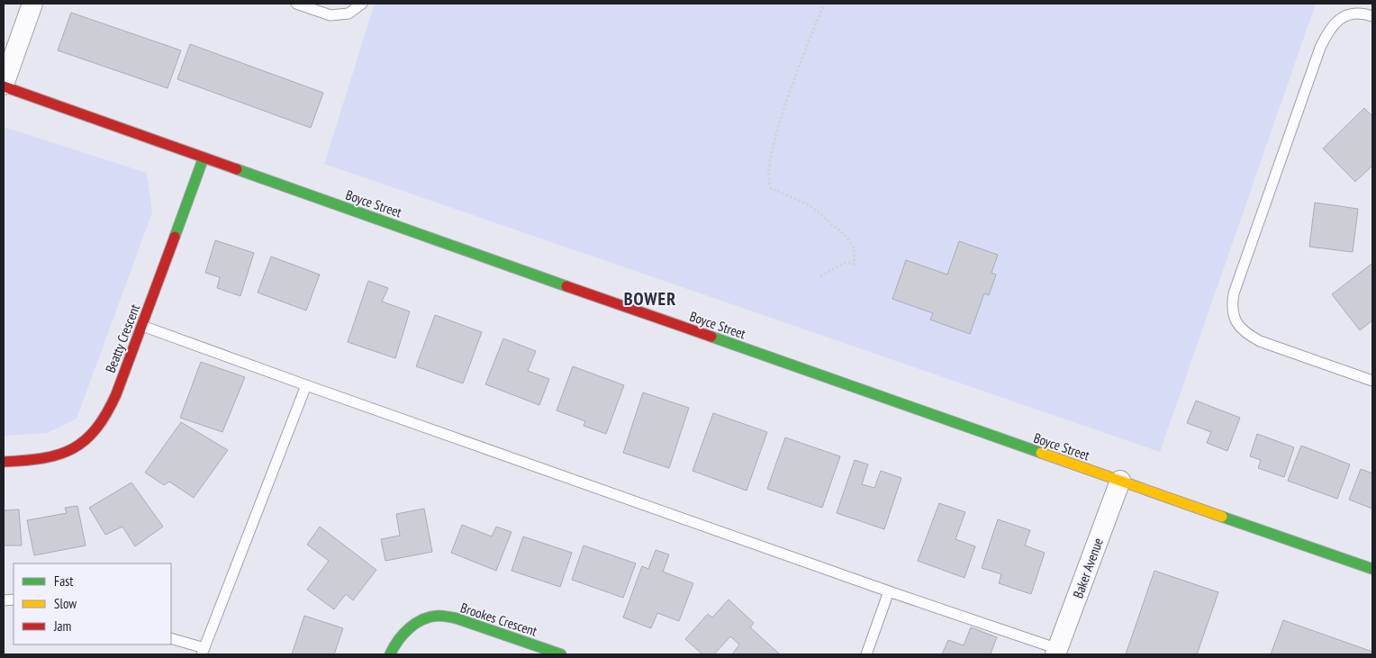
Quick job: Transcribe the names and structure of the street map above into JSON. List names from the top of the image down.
{
  "streets": {
    "street": [
      "Boyce Street",
      "Beatty Crescent",
      "Baker Avenue",
      "Brookes Crescent"
    ]
  },
  "crossings": [
    ["Boyce Street", "Beatty Crescent"],
    ["Boyce Street", "Baker Avenue"]
  ],
  "districts": ["BOWER"],
  "legend": ["Fast", "Slow", "Jam"]
}
